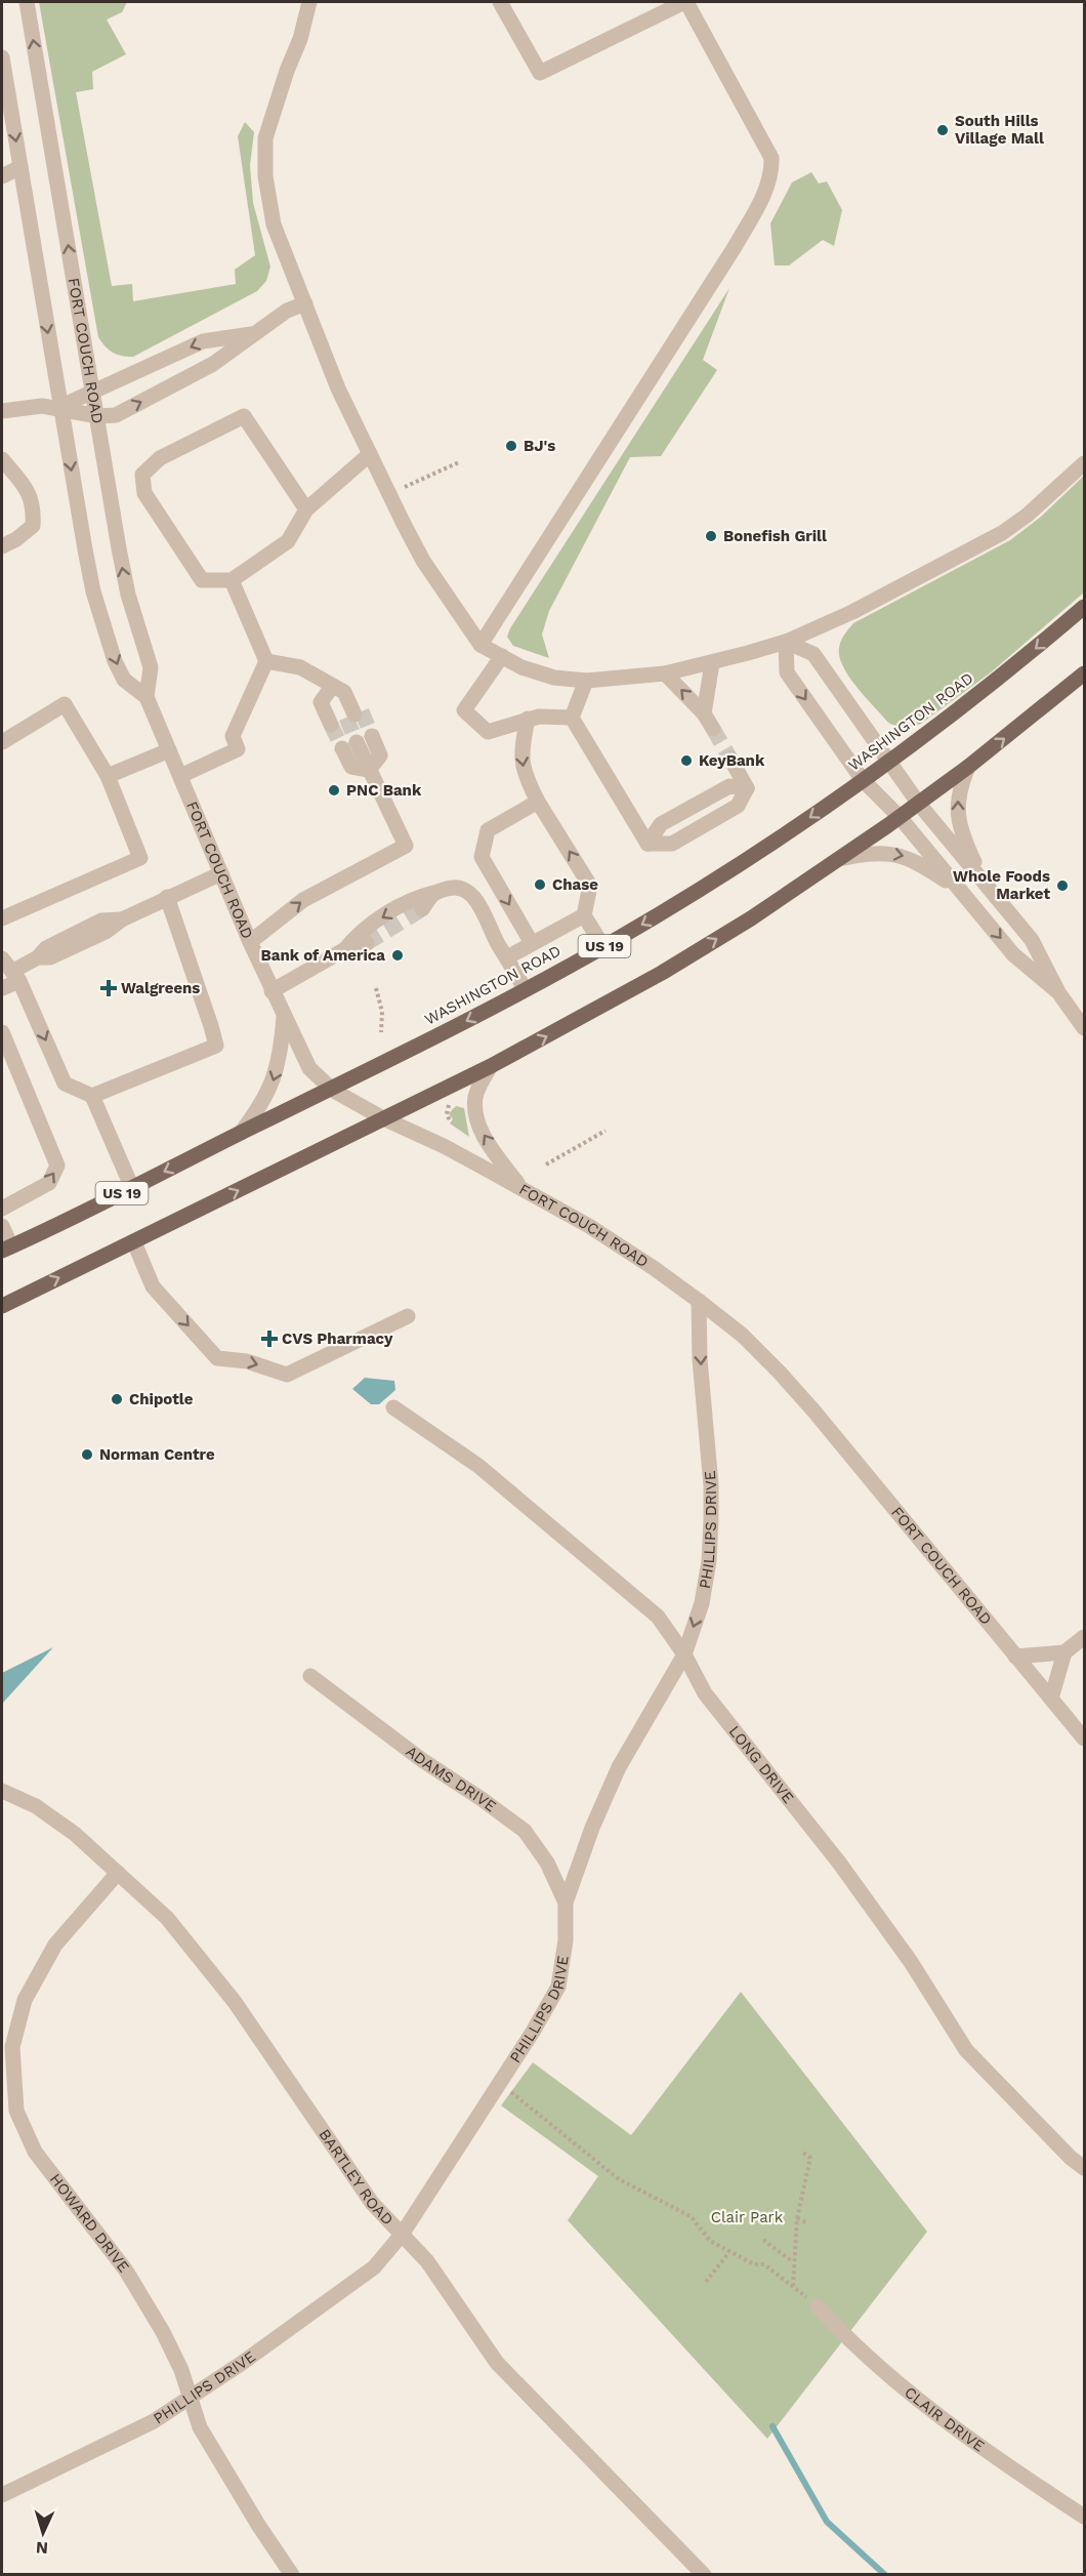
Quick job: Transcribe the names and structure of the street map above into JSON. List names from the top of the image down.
{
  "streets": {
    "main road": ["WASHINGTON ROAD", "US 19"],
    "street": [
      "FORT COUCH ROAD",
      "PHILLIPS DRIVE",
      "LONG DRIVE",
      "ADAMS DRIVE",
      "BARTLEY ROAD",
      "HOWARD DRIVE",
      "CLAIR DRIVE"
    ]
  },
  "crossings": [
    ["FORT COUCH ROAD", "WASHINGTON ROAD"],
    ["FORT COUCH ROAD", "PHILLIPS DRIVE"],
    ["PHILLIPS DRIVE", "LONG DRIVE"],
    ["PHILLIPS DRIVE", "ADAMS DRIVE"],
    ["PHILLIPS DRIVE", "BARTLEY ROAD"],
    ["PHILLIPS DRIVE", "HOWARD DRIVE"],
    ["BARTLEY ROAD", "HOWARD DRIVE"]
  ],
  "parks": ["Clair Park"],
  "places": {
    "other": [
      "South Hills Village Mall",
      "BJ's",
      "Bonefish Grill",
      "KeyBank",
      "PNC Bank",
      "Chase",
      "Whole Foods Market",
      "Bank of America",
      "Chipotle",
      "Norman Centre"
    ],
    "health": ["Walgreens", "CVS Pharmacy"]
  },
  "north": "bottom"
}
